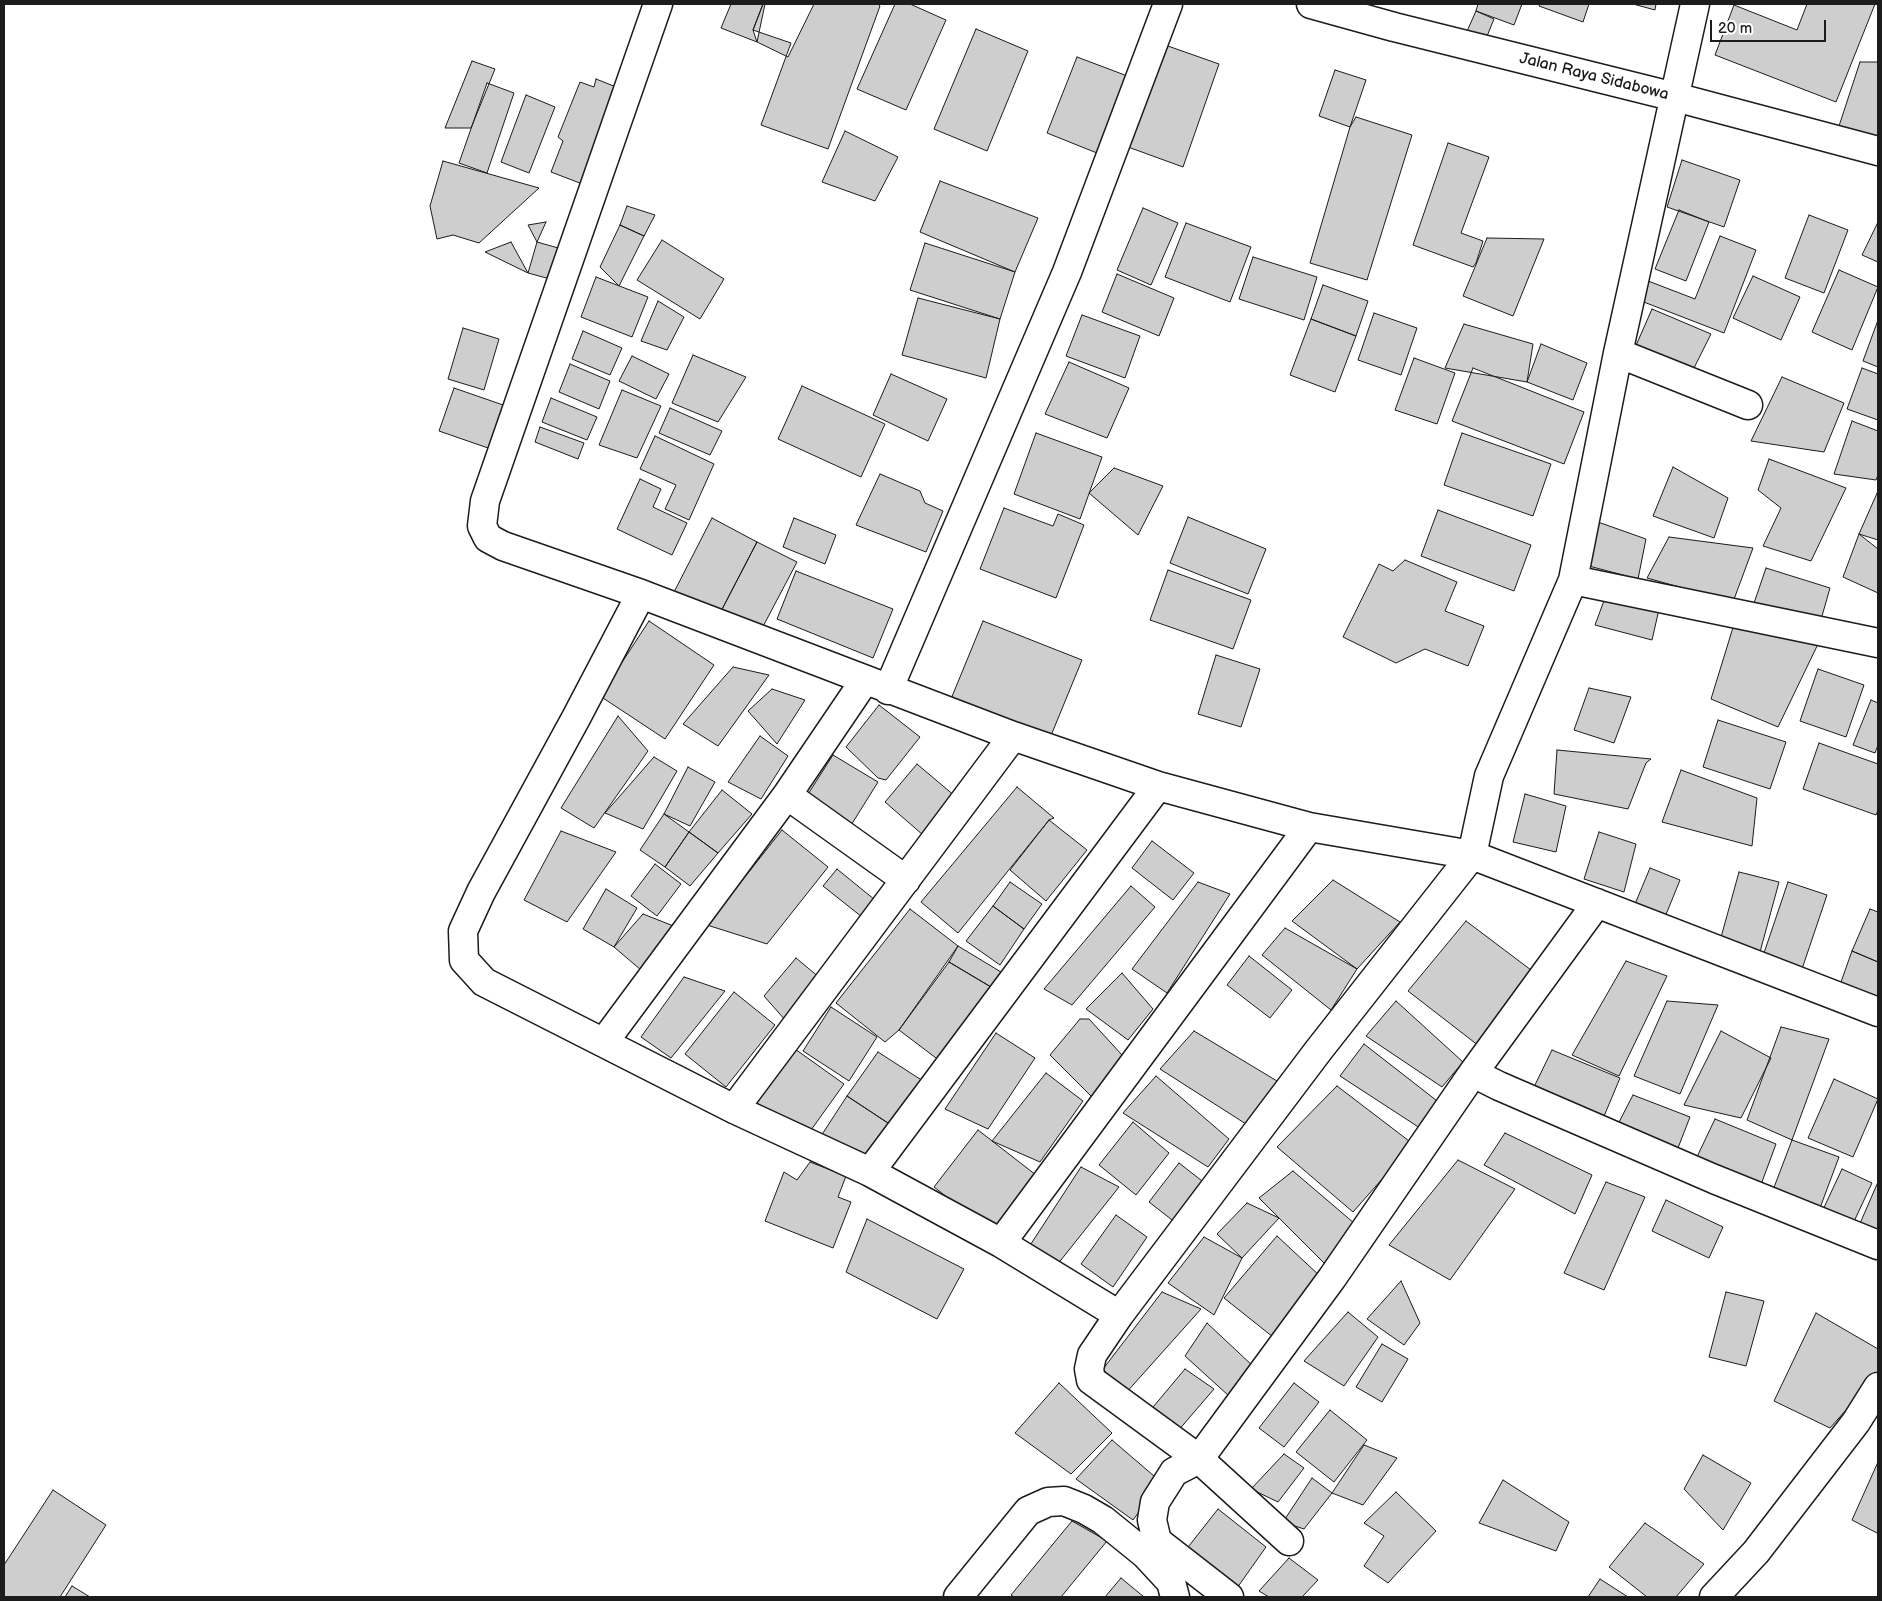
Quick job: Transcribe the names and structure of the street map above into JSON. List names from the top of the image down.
{
  "streets": {
    "main road": ["Jalan Raya Sidabowa"]
  },
  "scale_bar": "20 m"
}
